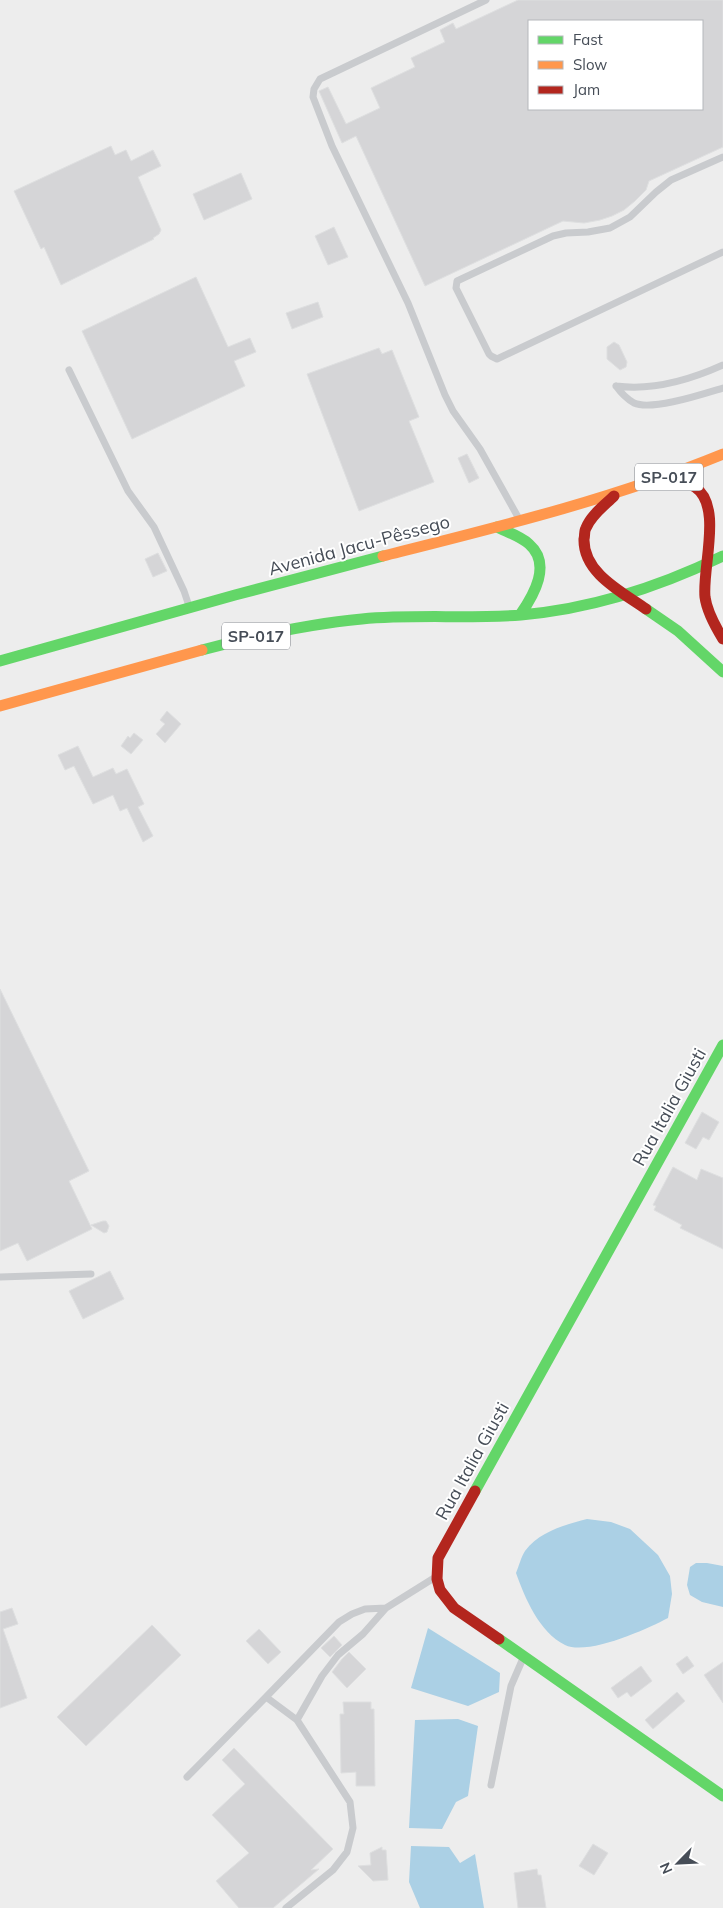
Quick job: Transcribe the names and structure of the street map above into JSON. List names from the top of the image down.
{
  "streets": {
    "main road": ["SP-017", "Avenida Jacu-Pêssego", "Rua Italia Giusti"]
  },
  "crossings": [
    ["SP-017", "Avenida Jacu-Pêssego"]
  ],
  "legend": ["Fast", "Slow", "Jam"],
  "north": "bottom left"
}
